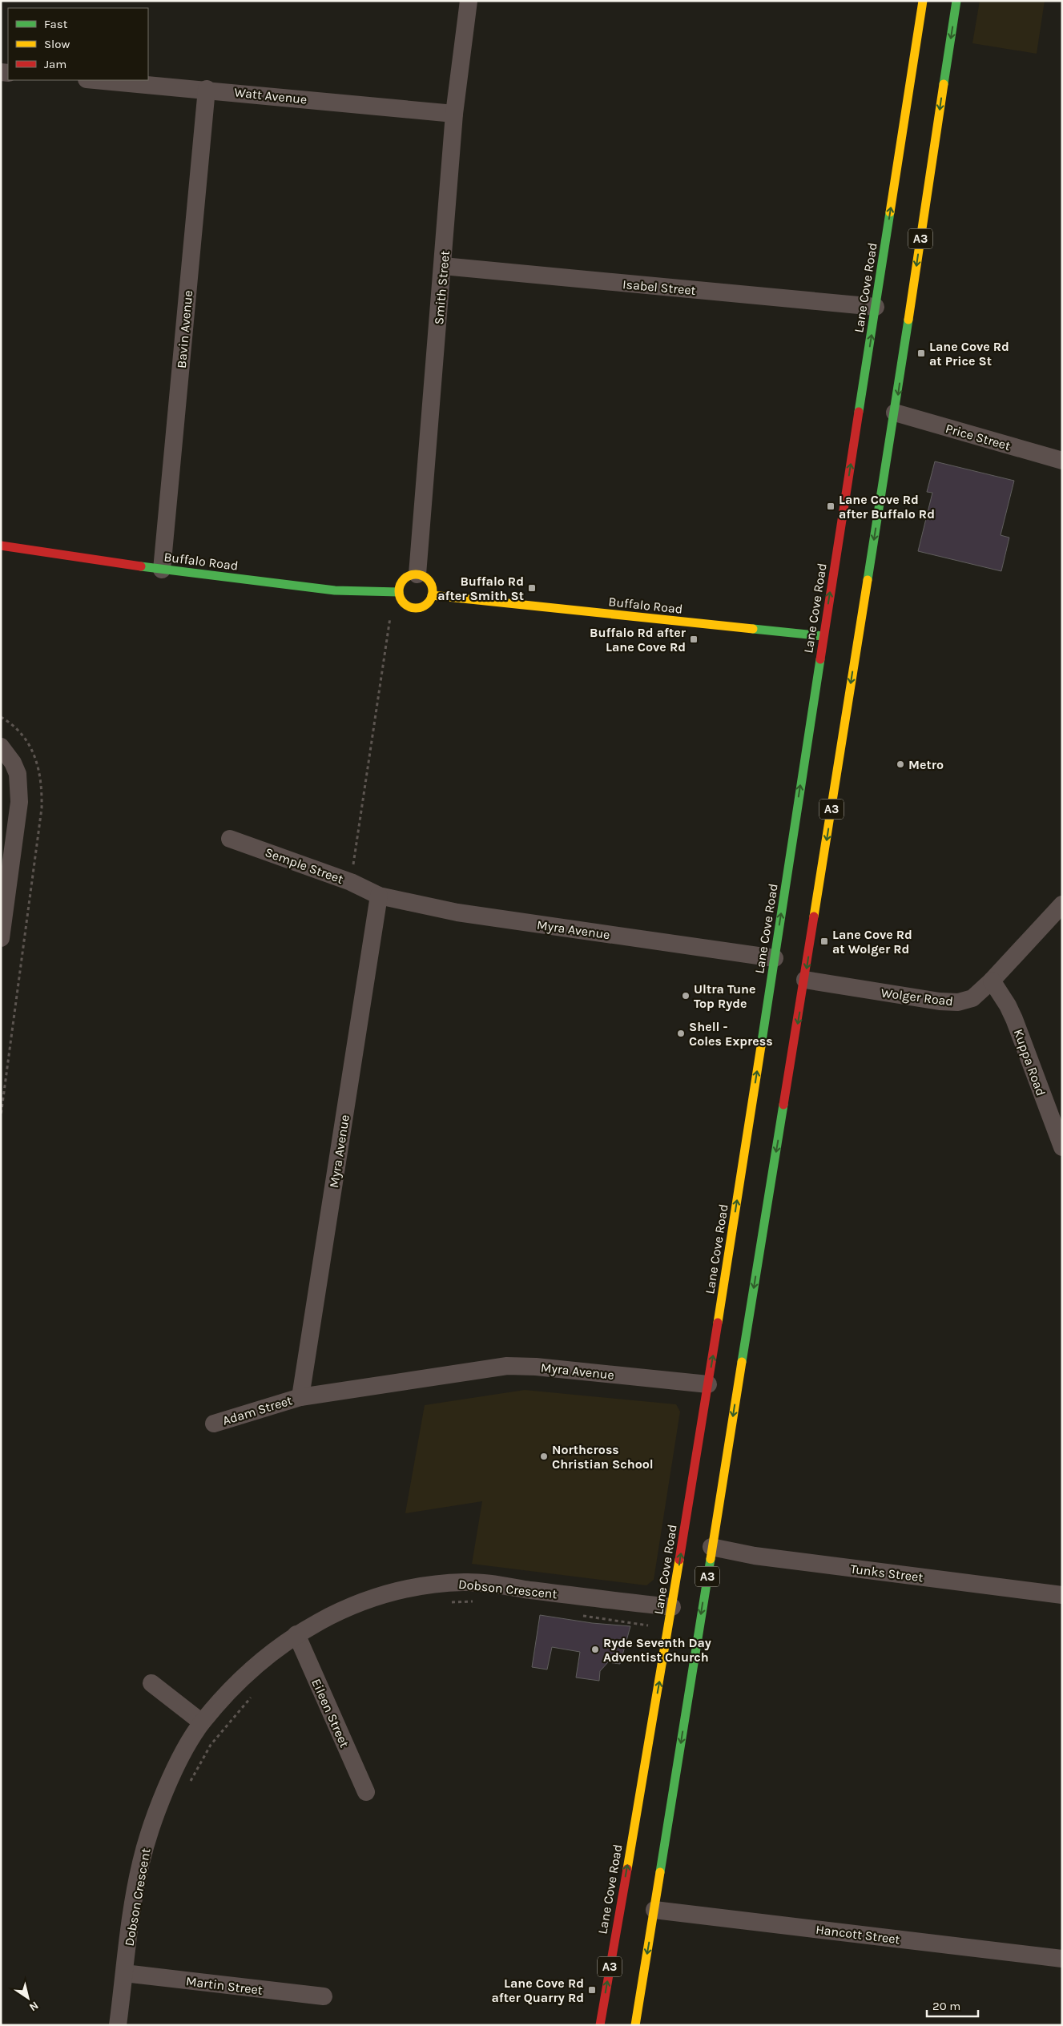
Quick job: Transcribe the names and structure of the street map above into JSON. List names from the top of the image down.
{
  "streets": {
    "main road": ["A3", "Lane Cove Road", "Buffalo Road"],
    "street": [
      "Watt Avenue",
      "Isabel Street",
      "Smith Street",
      "Bavin Avenue",
      "Price Street",
      "Semple Street",
      "Myra Avenue",
      "Wolger Road",
      "Kuppa Road",
      "Adam Street",
      "Tunks Street",
      "Dobson Crescent",
      "Eileen Street",
      "Hancott Street",
      "Martin Street"
    ]
  },
  "crossings": [
    ["Watt Avenue", "Smith Street"],
    ["Watt Avenue", "Bavin Avenue"],
    ["A3", "Price Street"],
    ["A3", "Wolger Road"],
    ["A3", "Tunks Street"],
    ["A3", "Hancott Street"],
    ["Isabel Street", "Smith Street"],
    ["Isabel Street", "Lane Cove Road"],
    ["Smith Street", "Buffalo Road"],
    ["Lane Cove Road", "Buffalo Road"],
    ["Lane Cove Road", "Myra Avenue"],
    ["Lane Cove Road", "Dobson Crescent"],
    ["Bavin Avenue", "Buffalo Road"],
    ["Semple Street", "Myra Avenue"],
    ["Myra Avenue", "Adam Street"],
    ["Wolger Road", "Kuppa Road"],
    ["Dobson Crescent", "Eileen Street"],
    ["Dobson Crescent", "Martin Street"]
  ],
  "places": {
    "transit": [
      "Lane Cove Rd at Price St",
      "Lane Cove Rd after Buffalo Rd",
      "Buffalo Rd after Smith St",
      "Buffalo Rd after Lane Cove Rd",
      "Lane Cove Rd at Wolger Rd",
      "Lane Cove Rd after Quarry Rd"
    ],
    "other": [
      "Metro",
      "Ultra Tune Top Ryde",
      "Shell - Coles Express",
      "Northcross Christian School",
      "Ryde Seventh Day Adventist Church"
    ]
  },
  "legend": ["Fast", "Slow", "Jam"],
  "scale_bar": "20 m",
  "north": "bottom right"
}
